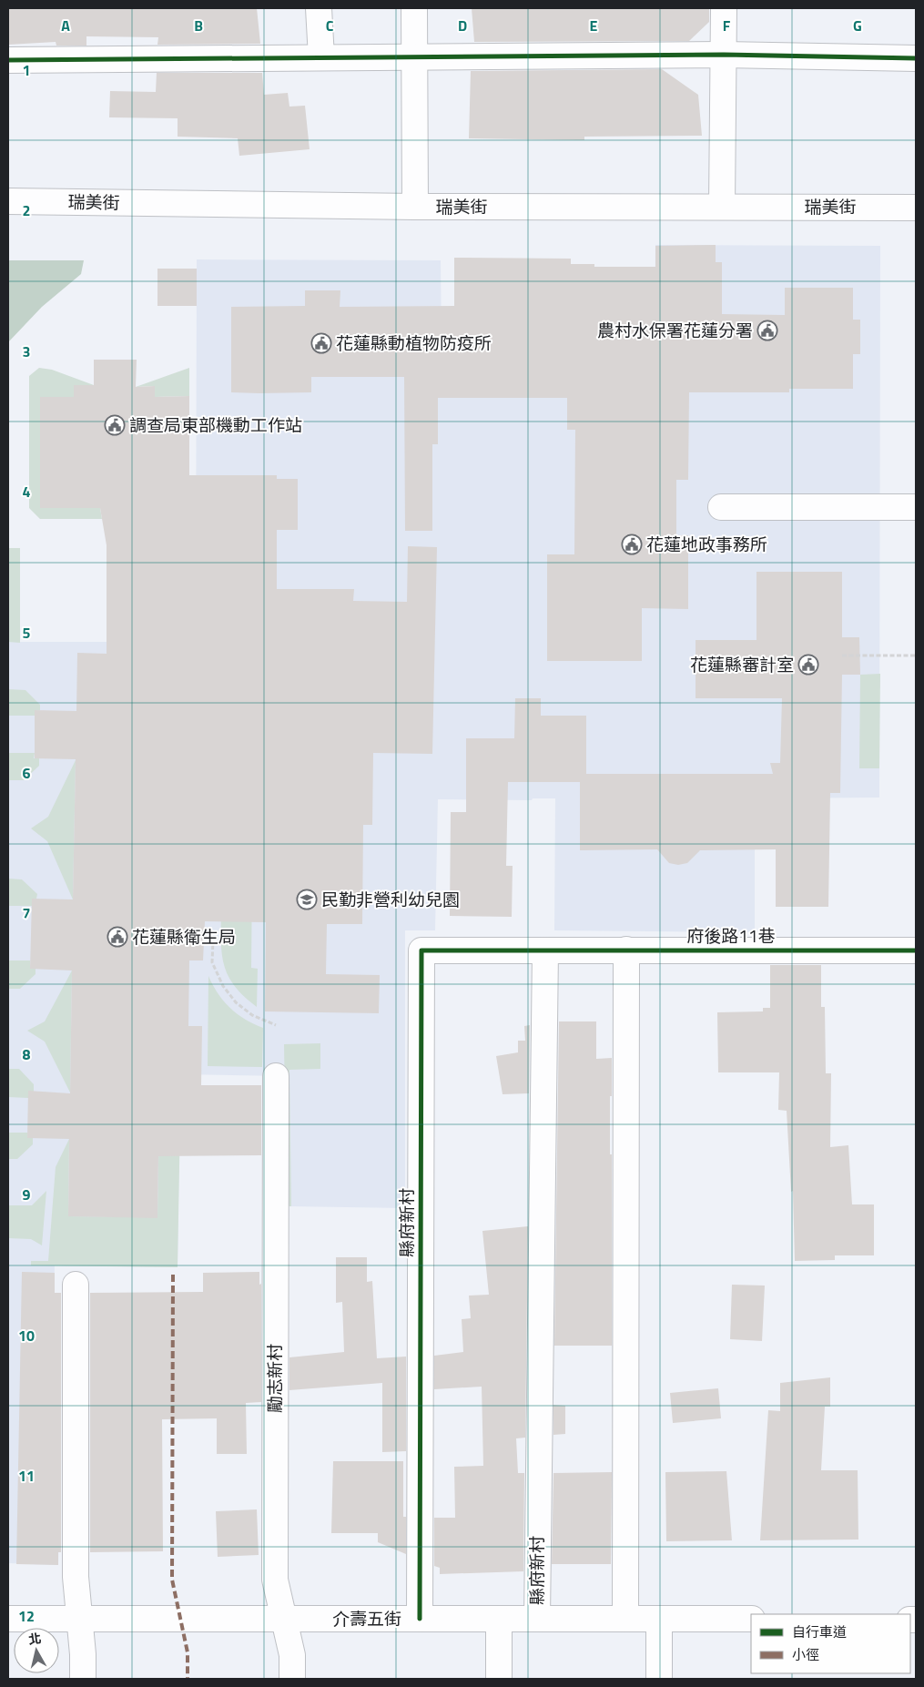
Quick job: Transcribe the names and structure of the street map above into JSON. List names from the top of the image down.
{
  "streets": {
    "street": [
      "瑞美街",
      "府後路11巷",
      "縣府新村",
      "勵志新村",
      "介壽五街"
    ]
  },
  "crossings": [
    ["府後路11巷", "縣府新村"],
    ["縣府新村", "介壽五街"],
    ["勵志新村", "介壽五街"]
  ],
  "places": {
    "public building": [
      "農村水保署花蓮分署",
      "花蓮縣動植物防疫所",
      "調查局東部機動工作站",
      "花蓮地政事務所",
      "花蓮縣審計室",
      "花蓮縣衛生局"
    ],
    "school or university": ["民勤非營利幼兒園"]
  },
  "legend": ["自行車道", "小徑"],
  "north": "top",
  "grid": {
    "columns": [
      "A",
      "B",
      "C",
      "D",
      "E",
      "F",
      "G"
    ],
    "rows": [
      "1",
      "2",
      "3",
      "4",
      "5",
      "6",
      "7",
      "8",
      "9",
      "10",
      "11",
      "12"
    ]
  }
}
